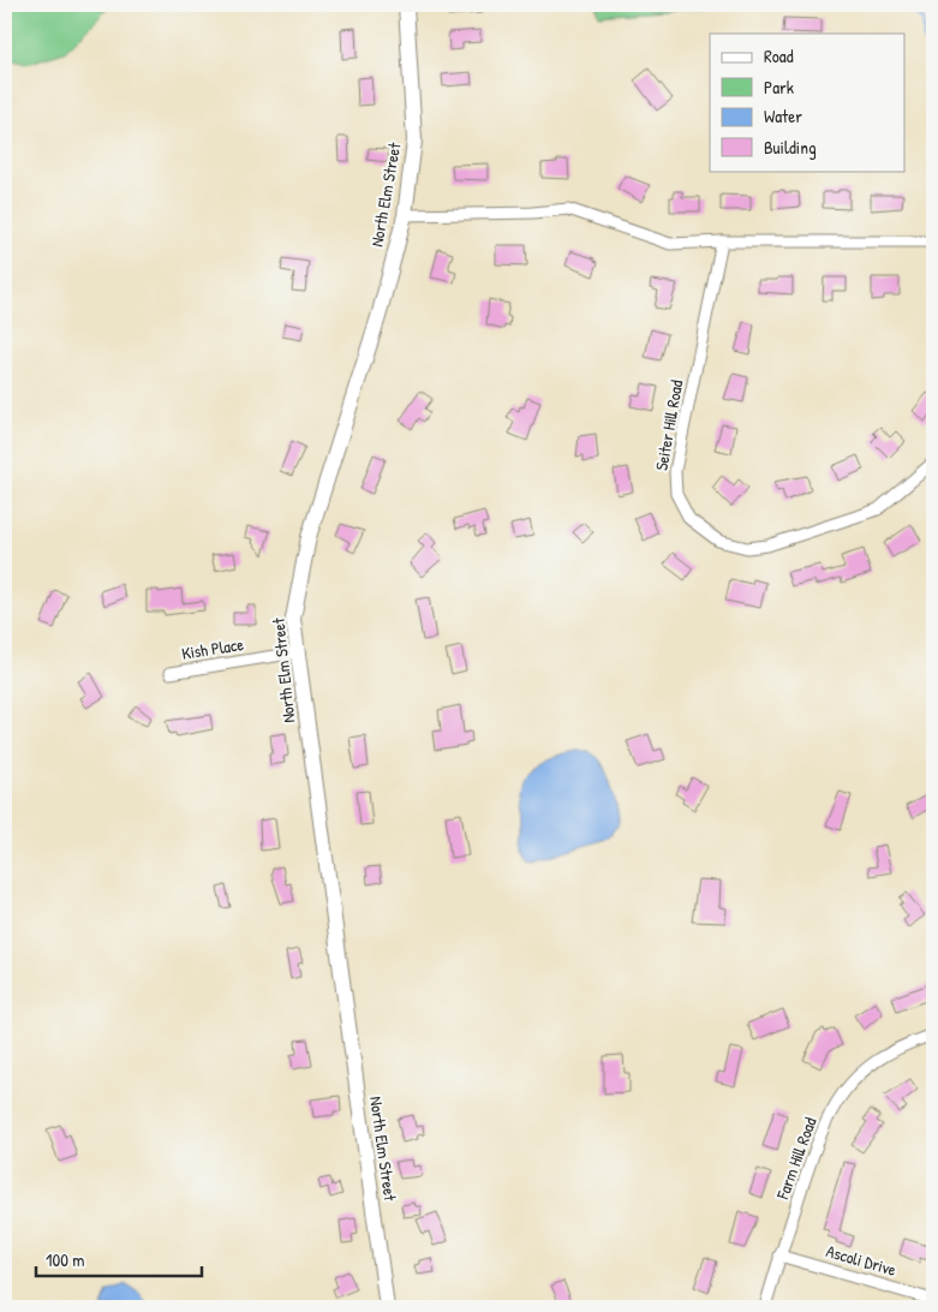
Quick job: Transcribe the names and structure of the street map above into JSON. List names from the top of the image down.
{
  "streets": {
    "main road": ["North Elm Street"],
    "street": [
      "Seiter Hill Road",
      "Kish Place",
      "Farm Hill Road",
      "Ascoli Drive"
    ]
  },
  "crossings": [
    ["North Elm Street", "Kish Place"],
    ["Farm Hill Road", "Ascoli Drive"]
  ],
  "legend": [
    "Road",
    "Park",
    "Water",
    "Building"
  ],
  "scale_bar": "100 m"
}
